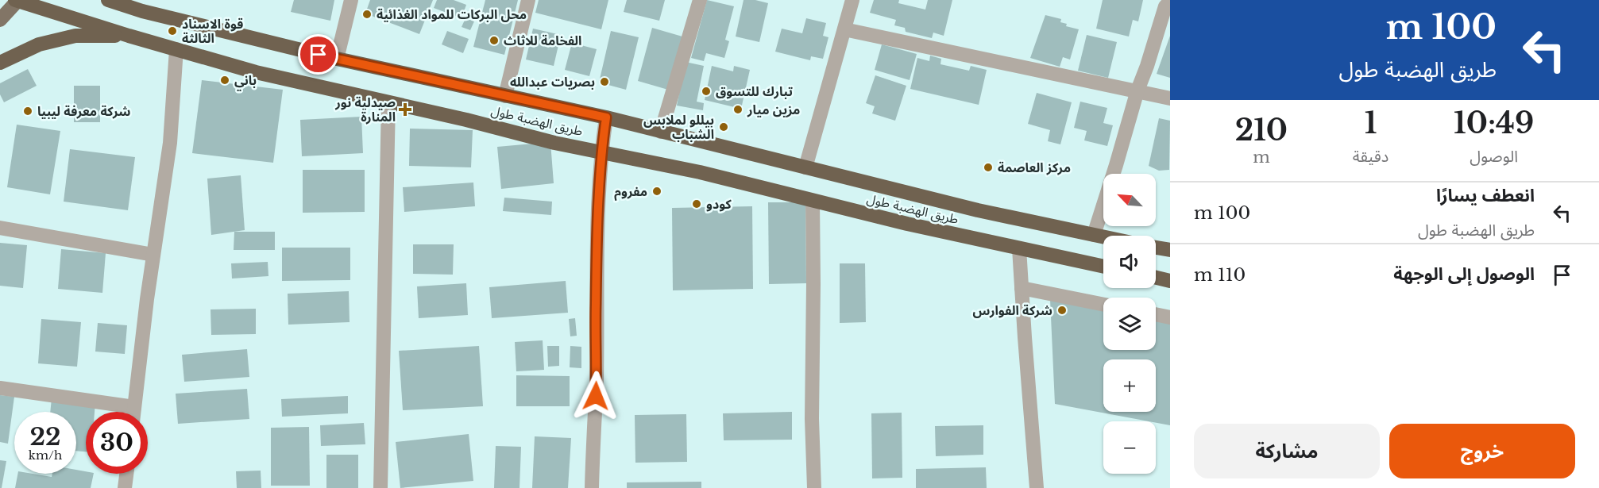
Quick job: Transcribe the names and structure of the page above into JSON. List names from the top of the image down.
{
  "streets": {
    "highway": ["طريق الهضبة طول"]
  },
  "places": {
    "other": [
      "محل البركات للمواد الغذائية",
      "قوة الاسناد الثالثة",
      "الفخامة للاثاث",
      "باني",
      "بصريات عبدالله",
      "تبارك للتسوق",
      "مزين ميار",
      "شركة معرفة ليبيا",
      "بيللو لملابس الشباب",
      "مركز العاصمة",
      "مفروم",
      "كودو",
      "شركة الفوارس"
    ],
    "health": ["صيدلية نور المنارة"]
  },
  "north": "top left",
  "page": {
    "turn": ["100 m", "طريق الهضبة طول"],
    "eta": [
      "10:49",
      "الوصول",
      "1",
      "دقيقة",
      "210",
      "m"
    ],
    "map_buttons": ["+", "−"],
    "list": [
      {
        "name": "انعطف يسارًا",
        "note": "طريق الهضبة طول",
        "value": "100 m"
      },
      {
        "name": "الوصول إلى الوجهة",
        "value": "110 m"
      }
    ],
    "speed": "22 km/h",
    "limit": "30",
    "buttons": ["خروج", "مشاركة"]
  }
}
